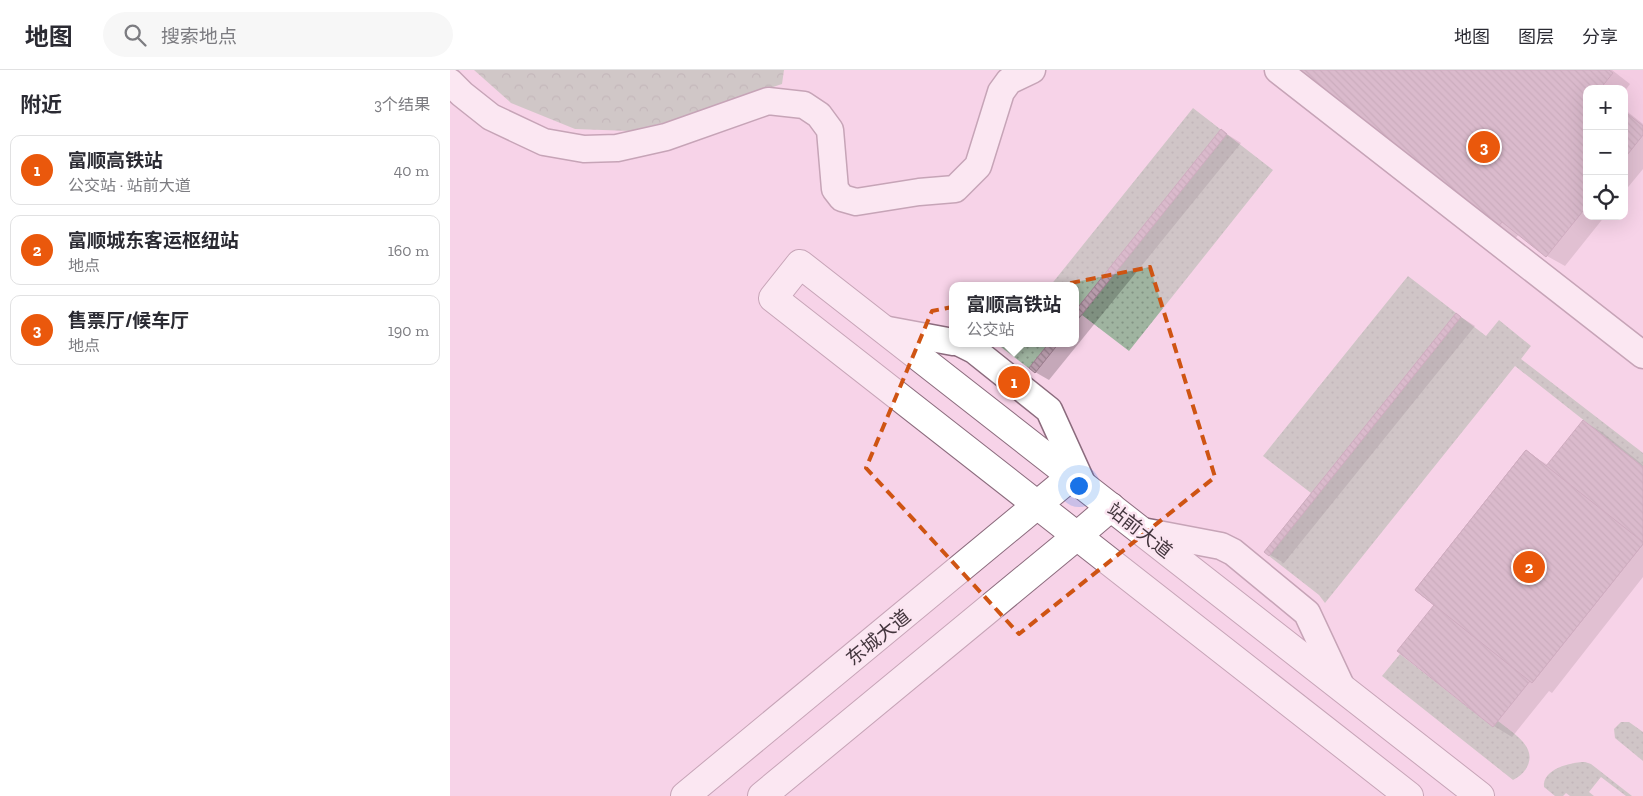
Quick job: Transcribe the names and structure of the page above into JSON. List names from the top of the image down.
{
  "streets": {
    "main road": ["站前大道", "东城大道"]
  },
  "crossings": [
    ["站前大道", "东城大道"]
  ],
  "page": {
    "header": "地图",
    "search": "搜索地点",
    "nav": ["地图", "图层", "分享"],
    "heading": ["附近", "3个结果"],
    "map_buttons": ["+", "−"],
    "pins": ["3", "1", "2"],
    "list": [
      {
        "mark": "1",
        "name": "富顺高铁站",
        "note": "公交站 · 站前大道",
        "value": "40 m"
      },
      {
        "mark": "2",
        "name": "富顺城东客运枢纽站",
        "note": "地点",
        "value": "160 m"
      },
      {
        "mark": "3",
        "name": "售票厅/候车厅",
        "note": "地点",
        "value": "190 m"
      }
    ],
    "popup": ["富顺高铁站", "公交站"]
  }
}
